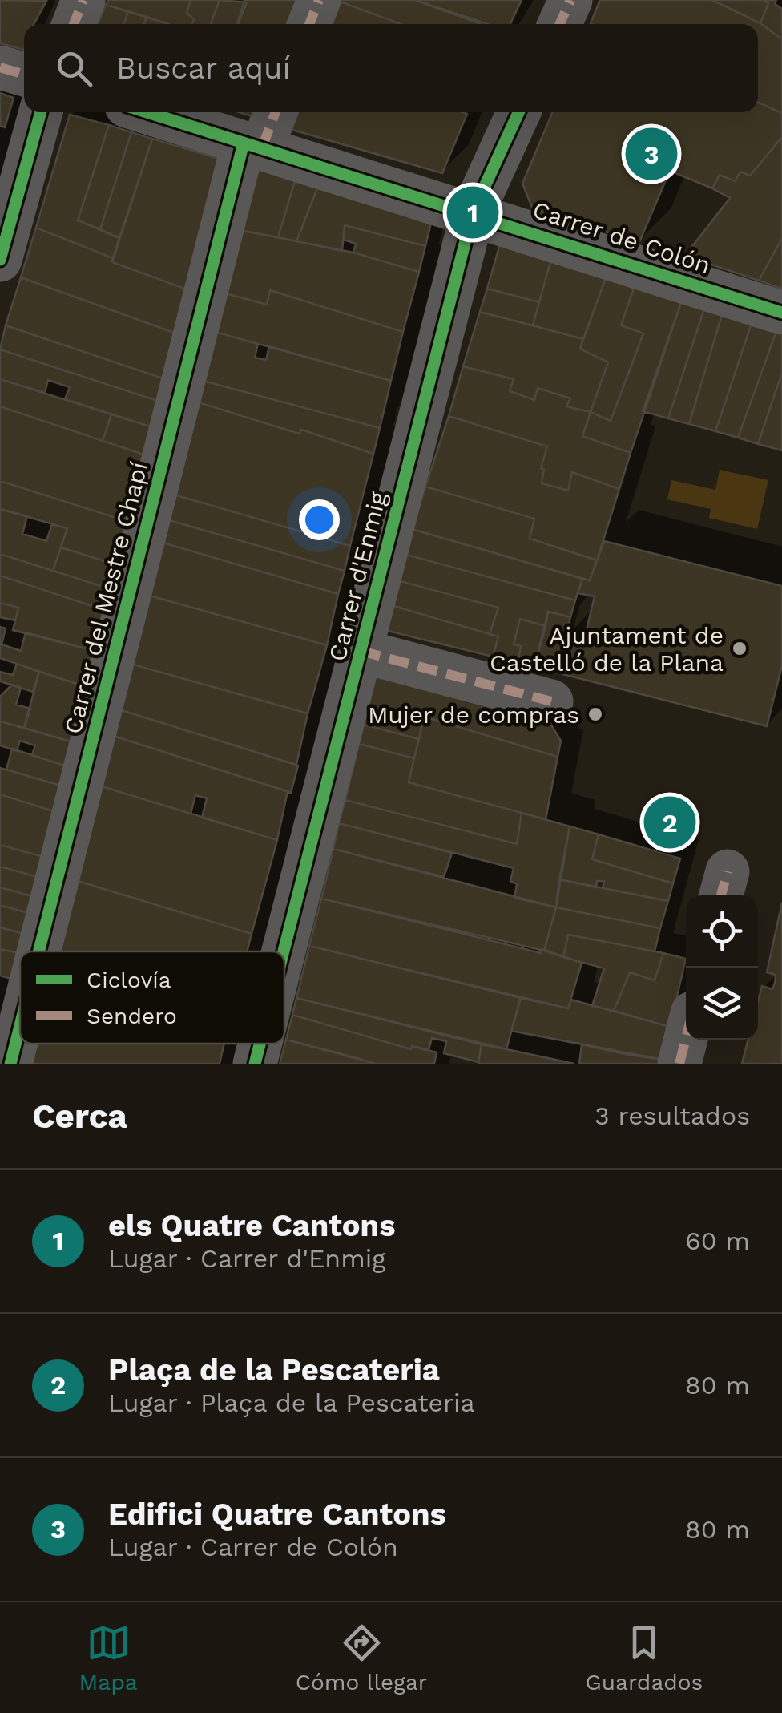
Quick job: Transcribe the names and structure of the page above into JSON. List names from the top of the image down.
{
  "streets": {
    "street": ["Carrer de Colón", "Carrer d'Enmig", "Carrer del Mestre Chapí"]
  },
  "crossings": [
    ["Carrer de Colón", "Carrer d'Enmig"],
    ["Carrer de Colón", "Carrer del Mestre Chapí"]
  ],
  "places": ["Ajuntament de Castelló de la Plana", "Mujer de compras"],
  "legend": ["Ciclovía", "Sendero"],
  "page": {
    "search": "Buscar aquí",
    "pins": ["3", "1", "2"],
    "heading": ["Cerca", "3 resultados"],
    "list": [
      {
        "mark": "1",
        "name": "els Quatre Cantons",
        "note": "Lugar · Carrer d'Enmig",
        "value": "60 m"
      },
      {
        "mark": "2",
        "name": "Plaça de la Pescateria",
        "note": "Lugar · Plaça de la Pescateria",
        "value": "80 m"
      },
      {
        "mark": "3",
        "name": "Edifici Quatre Cantons",
        "note": "Lugar · Carrer de Colón",
        "value": "80 m"
      }
    ],
    "nav": ["Mapa", "Cómo llegar", "Guardados"]
  }
}
